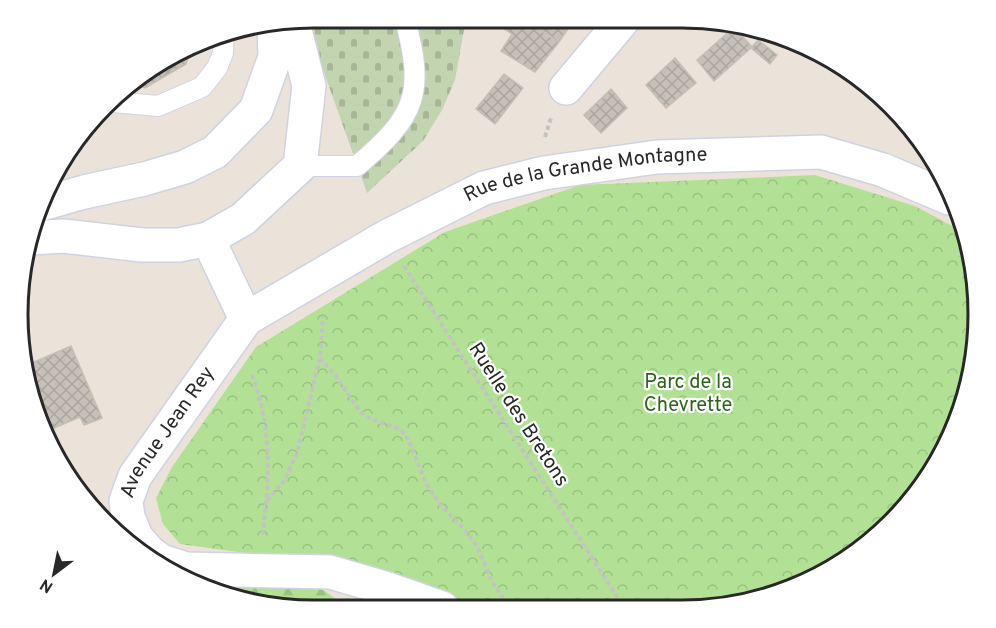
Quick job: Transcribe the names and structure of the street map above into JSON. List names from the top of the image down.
{
  "streets": {
    "street": ["Rue de la Grande Montagne", "Avenue Jean Rey"],
    "path": ["Ruelle des Bretons"]
  },
  "crossings": [
    ["Rue de la Grande Montagne", "Ruelle des Bretons"],
    ["Rue de la Grande Montagne", "Avenue Jean Rey"]
  ],
  "parks": ["Parc de la Chevrette"],
  "north": "bottom left"
}
